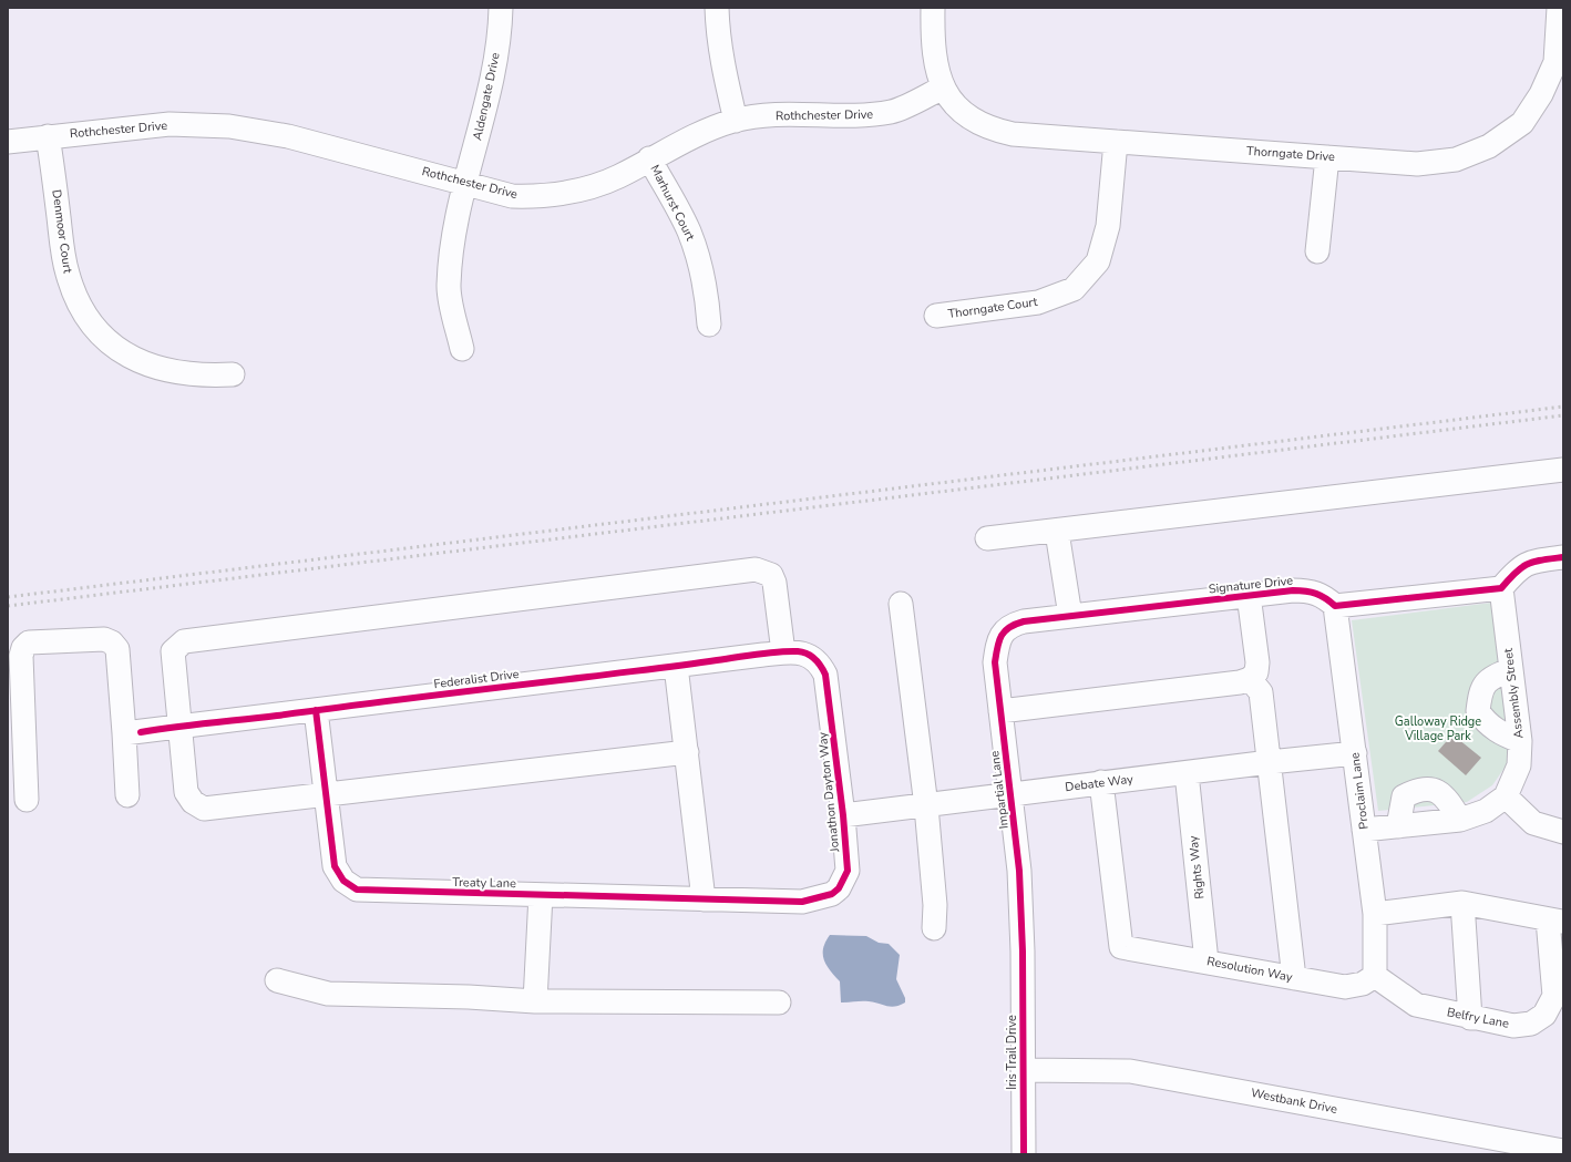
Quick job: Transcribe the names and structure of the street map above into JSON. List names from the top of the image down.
{
  "streets": {
    "street": [
      "Aldengate Drive",
      "Rothchester Drive",
      "Thorngate Drive",
      "Marhurst Court",
      "Denmoor Court",
      "Thorngate Court",
      "Signature Drive",
      "Federalist Drive",
      "Assembly Street",
      "Debate Way",
      "Impartial Lane",
      "Proclaim Lane",
      "Jonathon Dayton Way",
      "Rights Way",
      "Treaty Lane",
      "Resolution Way",
      "Belfry Lane",
      "Iris Trail Drive",
      "Westbank Drive"
    ]
  },
  "crossings": [
    ["Aldengate Drive", "Rothchester Drive"],
    ["Rothchester Drive", "Thorngate Drive"],
    ["Rothchester Drive", "Marhurst Court"],
    ["Rothchester Drive", "Denmoor Court"],
    ["Thorngate Drive", "Thorngate Court"],
    ["Signature Drive", "Impartial Lane"],
    ["Signature Drive", "Proclaim Lane"],
    ["Federalist Drive", "Jonathon Dayton Way"],
    ["Federalist Drive", "Treaty Lane"],
    ["Debate Way", "Impartial Lane"],
    ["Debate Way", "Proclaim Lane"],
    ["Debate Way", "Jonathon Dayton Way"],
    ["Debate Way", "Rights Way"],
    ["Debate Way", "Resolution Way"],
    ["Impartial Lane", "Iris Trail Drive"],
    ["Proclaim Lane", "Resolution Way"],
    ["Proclaim Lane", "Belfry Lane"],
    ["Jonathon Dayton Way", "Treaty Lane"],
    ["Rights Way", "Resolution Way"],
    ["Resolution Way", "Belfry Lane"],
    ["Iris Trail Drive", "Westbank Drive"]
  ],
  "parks": ["Galloway Ridge Village Park"]
}
